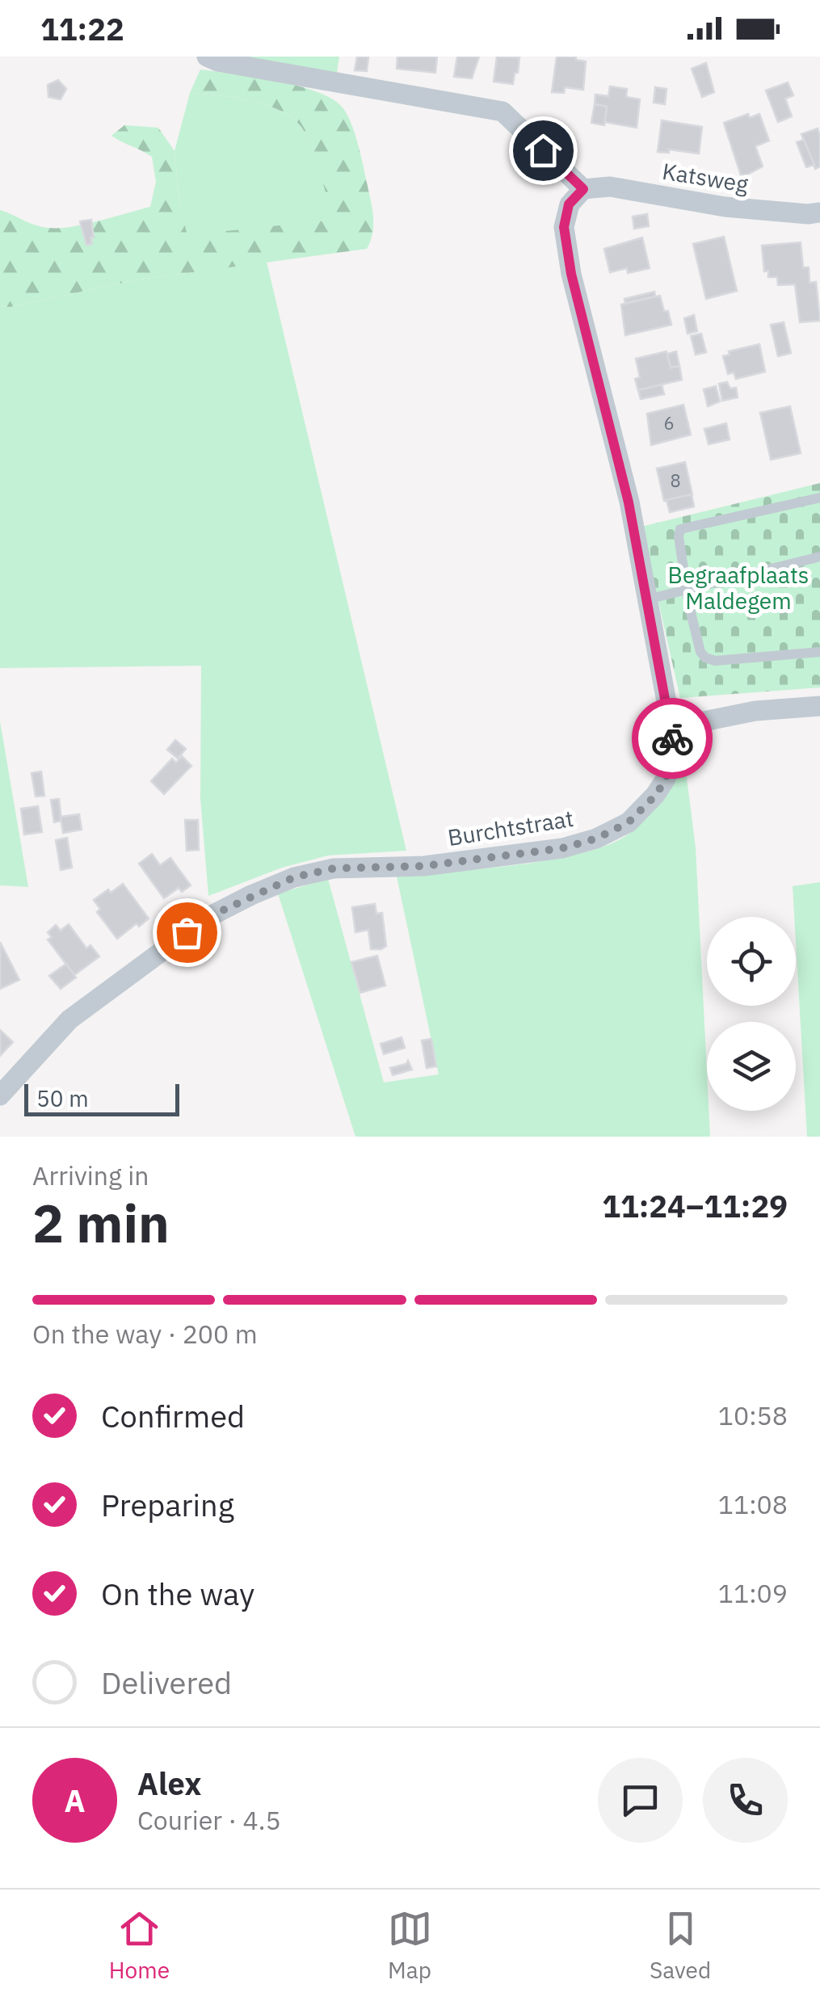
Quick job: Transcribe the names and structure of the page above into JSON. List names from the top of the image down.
{
  "streets": {
    "street": ["Katsweg", "Burchtstraat"]
  },
  "crossings": [
    ["Katsweg", "Burchtstraat"]
  ],
  "parks": ["Begraafplaats Maldegem"],
  "house_numbers": ["6", "8"],
  "scale_bar": "50 m",
  "page": {
    "status": "11:22",
    "scale": "50 m",
    "heading": ["2 min", "Arriving in", "11:24–11:29"],
    "panel": ["Alex", "Courier · 4.5"],
    "bar": "On the way · 200 m",
    "list": [
      ["Confirmed", "10:58"],
      ["Preparing", "11:08"],
      ["On the way", "11:09"],
      "Delivered"
    ],
    "round": "A",
    "tabs": ["Home", "Map", "Saved"]
  }
}
